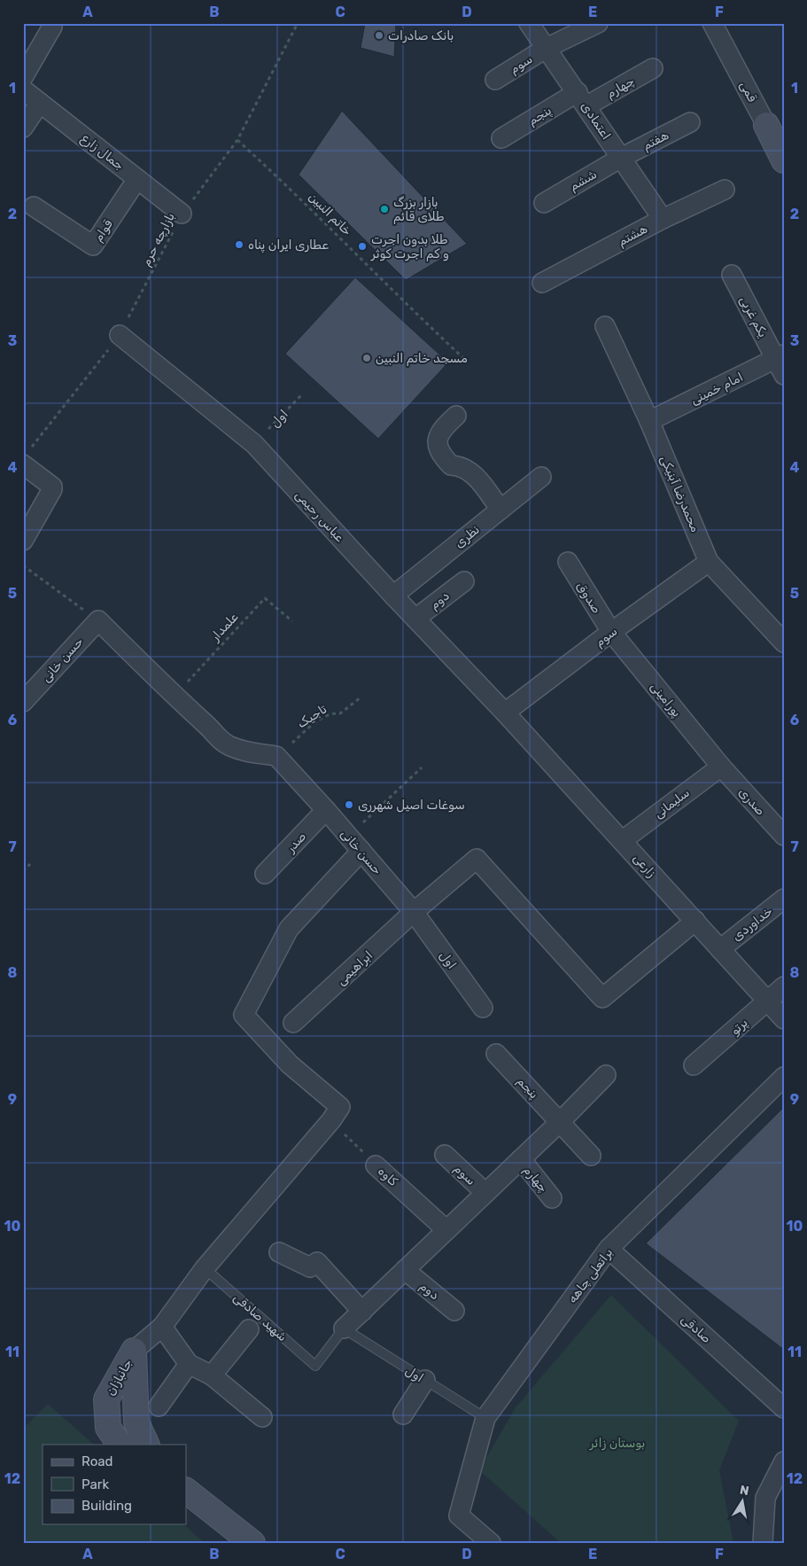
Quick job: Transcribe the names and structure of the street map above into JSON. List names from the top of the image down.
{
  "streets": {
    "street": [
      "سوم",
      "چهارم",
      "قمی",
      "پنجم",
      "اعتمادی",
      "هفتم",
      "جمال زارع",
      "ششم",
      "قوام",
      "هشتم",
      "یکم غربی",
      "امام خمینی",
      "اول",
      "محمدرضا آبنیکی",
      "عباس رحیمی",
      "نظری",
      "صدوق",
      "دوم",
      "حسن خانی",
      "پورامینی",
      "صدری",
      "سلیمانی",
      "صدر",
      "زارعی",
      "خداوردی",
      "ابراهیمی",
      "پرتو",
      "کاوه",
      "براتعلی چاهه",
      "صادقی",
      "جانبازان"
    ],
    "lane": ["شهید صادقی"],
    "path": [
      "خاتم النبین",
      "بازارچه حرم",
      "علمدار",
      "تاجیک"
    ]
  },
  "crossings": [
    ["سوم", "اعتمادی"],
    ["سوم", "محمدرضا آبنیکی"],
    ["سوم", "عباس رحیمی"],
    ["سوم", "صدوق"],
    ["سوم", "پورامینی"],
    ["سوم", "زارعی"],
    ["چهارم", "پنجم"],
    ["چهارم", "اعتمادی"],
    ["پنجم", "اعتمادی"],
    ["اعتمادی", "هفتم"],
    ["اعتمادی", "ششم"],
    ["اعتمادی", "هشتم"],
    ["هفتم", "ششم"],
    ["جمال زارع", "قوام"],
    ["جمال زارع", "بازارچه حرم"],
    ["خاتم النبین", "بازارچه حرم"],
    ["بازارچه حرم", "عباس رحیمی"],
    ["یکم غربی", "امام خمینی"],
    ["امام خمینی", "محمدرضا آبنیکی"],
    ["اول", "عباس رحیمی"],
    ["اول", "حسن خانی"],
    ["اول", "ابراهیمی"],
    ["اول", "براتعلی چاهه"],
    ["اول", "شهید صادقی"],
    ["عباس رحیمی", "نظری"],
    ["عباس رحیمی", "دوم"],
    ["عباس رحیمی", "زارعی"],
    ["صدوق", "پورامینی"],
    ["حسن خانی", "تاجیک"],
    ["حسن خانی", "صدر"],
    ["حسن خانی", "ابراهیمی"],
    ["پورامینی", "صدری"],
    ["پورامینی", "سلیمانی"],
    ["صدری", "سلیمانی"],
    ["سلیمانی", "زارعی"],
    ["زارعی", "خداوردی"],
    ["زارعی", "پرتو"],
    ["براتعلی چاهه", "صادقی"]
  ],
  "parks": ["بوستان زائر"],
  "places": [
    "بانک صادرات",
    "بازار بزرگ طلای قائم",
    "عطاری ایران پناه",
    "طلا بدون اجرت و كم اجرت كوثر",
    "مسجد خاتم النبین",
    "سوغات اصیل شهرری"
  ],
  "legend": ["Road", "Park", "Building"],
  "north": "top",
  "grid": {
    "columns": [
      "A",
      "B",
      "C",
      "D",
      "E",
      "F"
    ],
    "rows": [
      "1",
      "2",
      "3",
      "4",
      "5",
      "6",
      "7",
      "8",
      "9",
      "10",
      "11",
      "12"
    ]
  }
}
